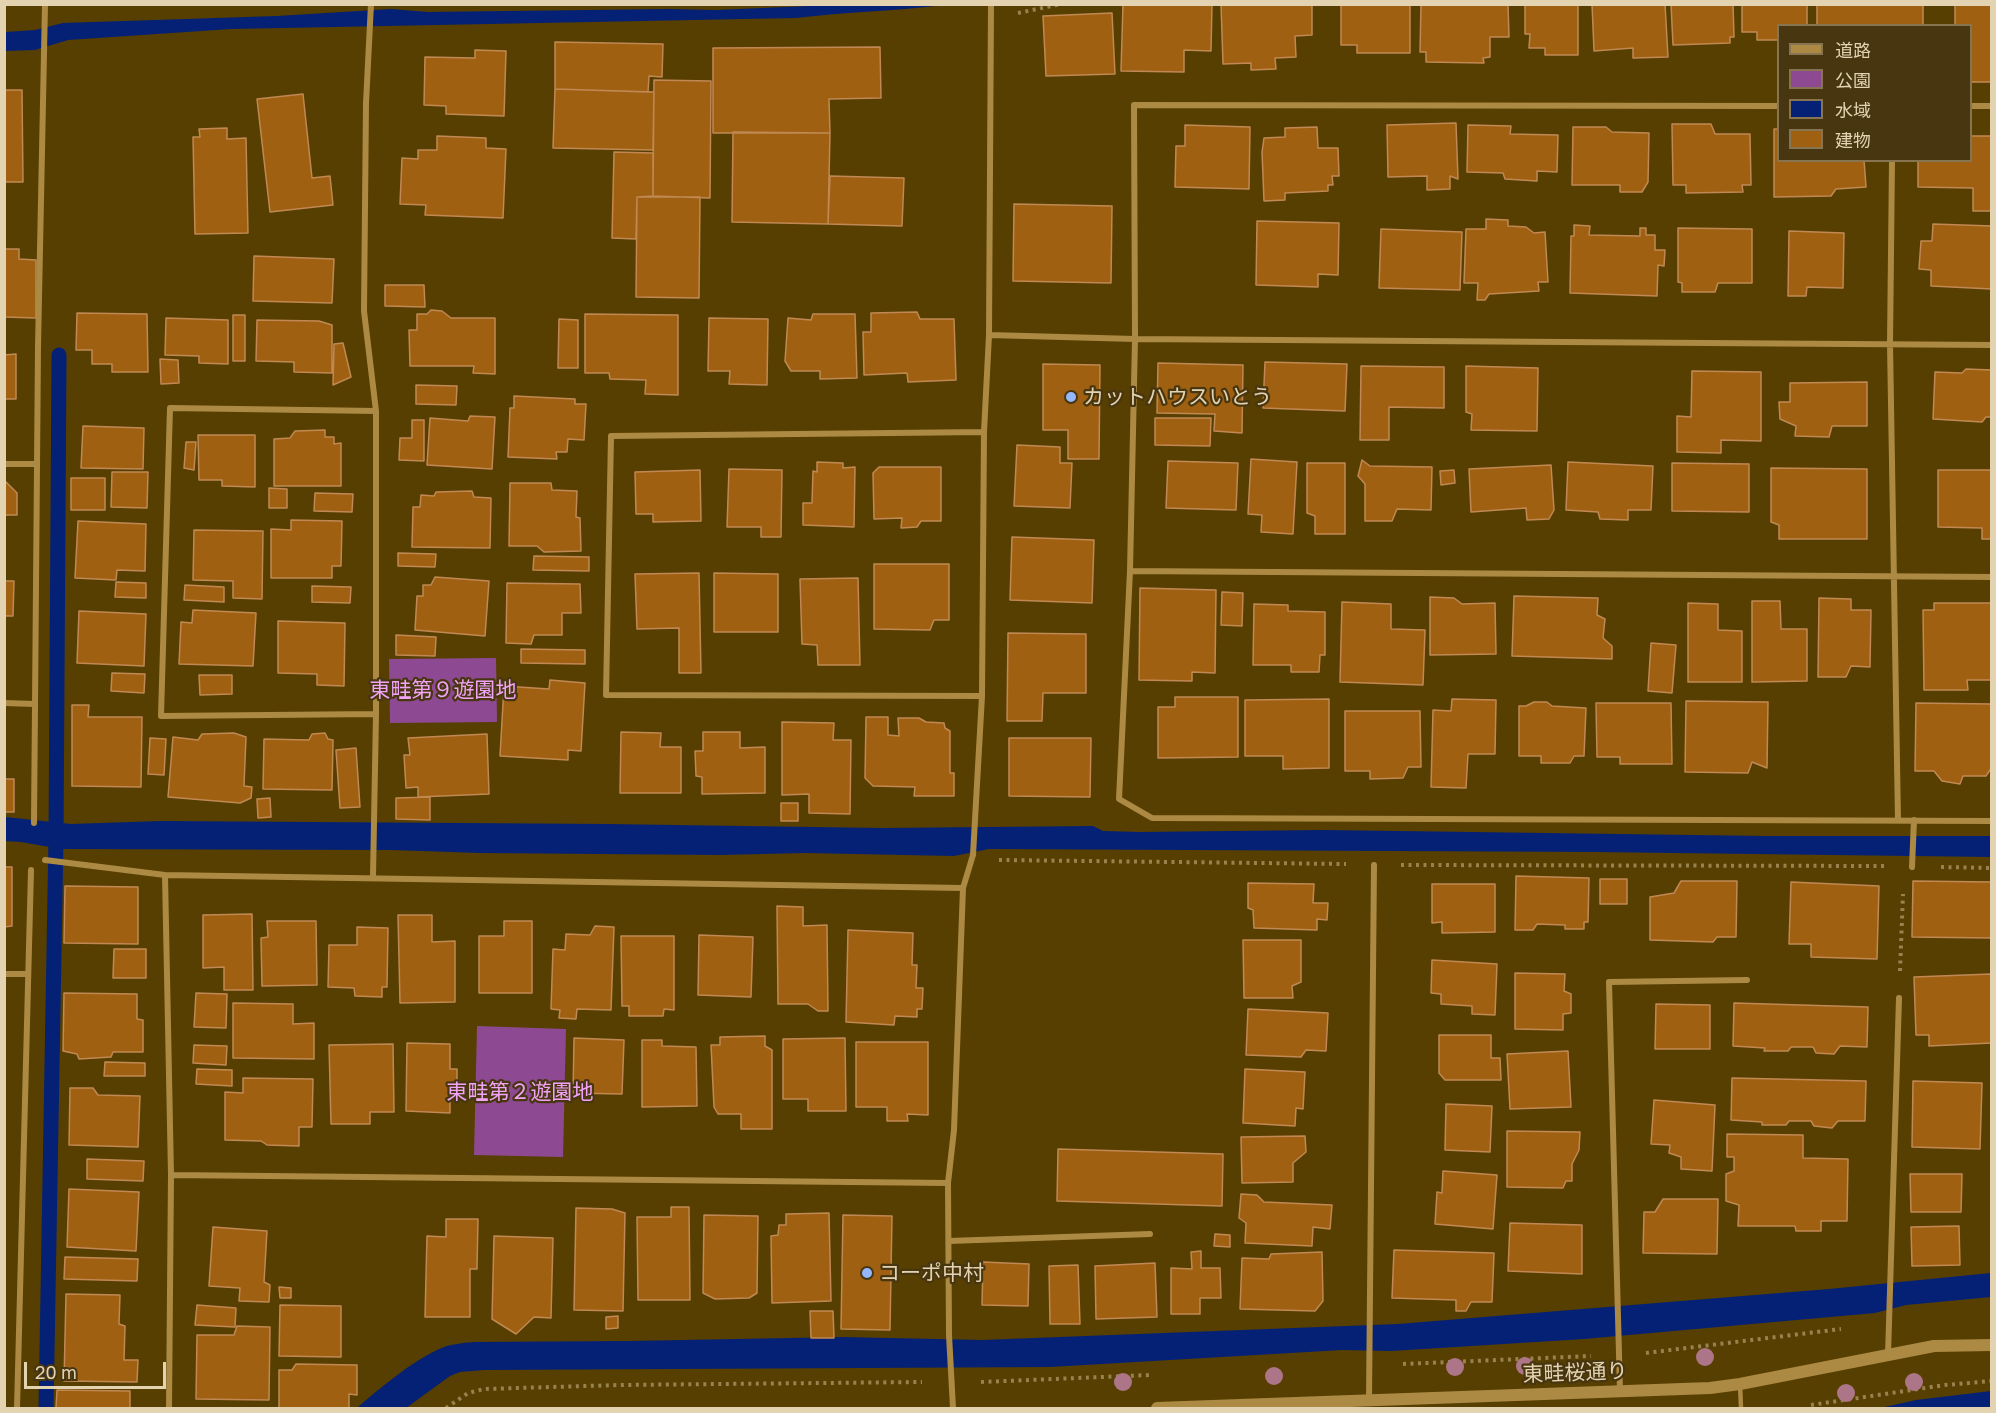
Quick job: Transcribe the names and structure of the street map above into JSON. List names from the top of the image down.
{
  "streets": {
    "street": ["東畦桜通り"]
  },
  "parks": ["東畦第９遊園地", "東畦第２遊園地"],
  "places": ["カットハウスいとう", "コーポ中村"],
  "legend": [
    "道路",
    "公園",
    "水域",
    "建物"
  ],
  "scale_bar": "20 m"
}
